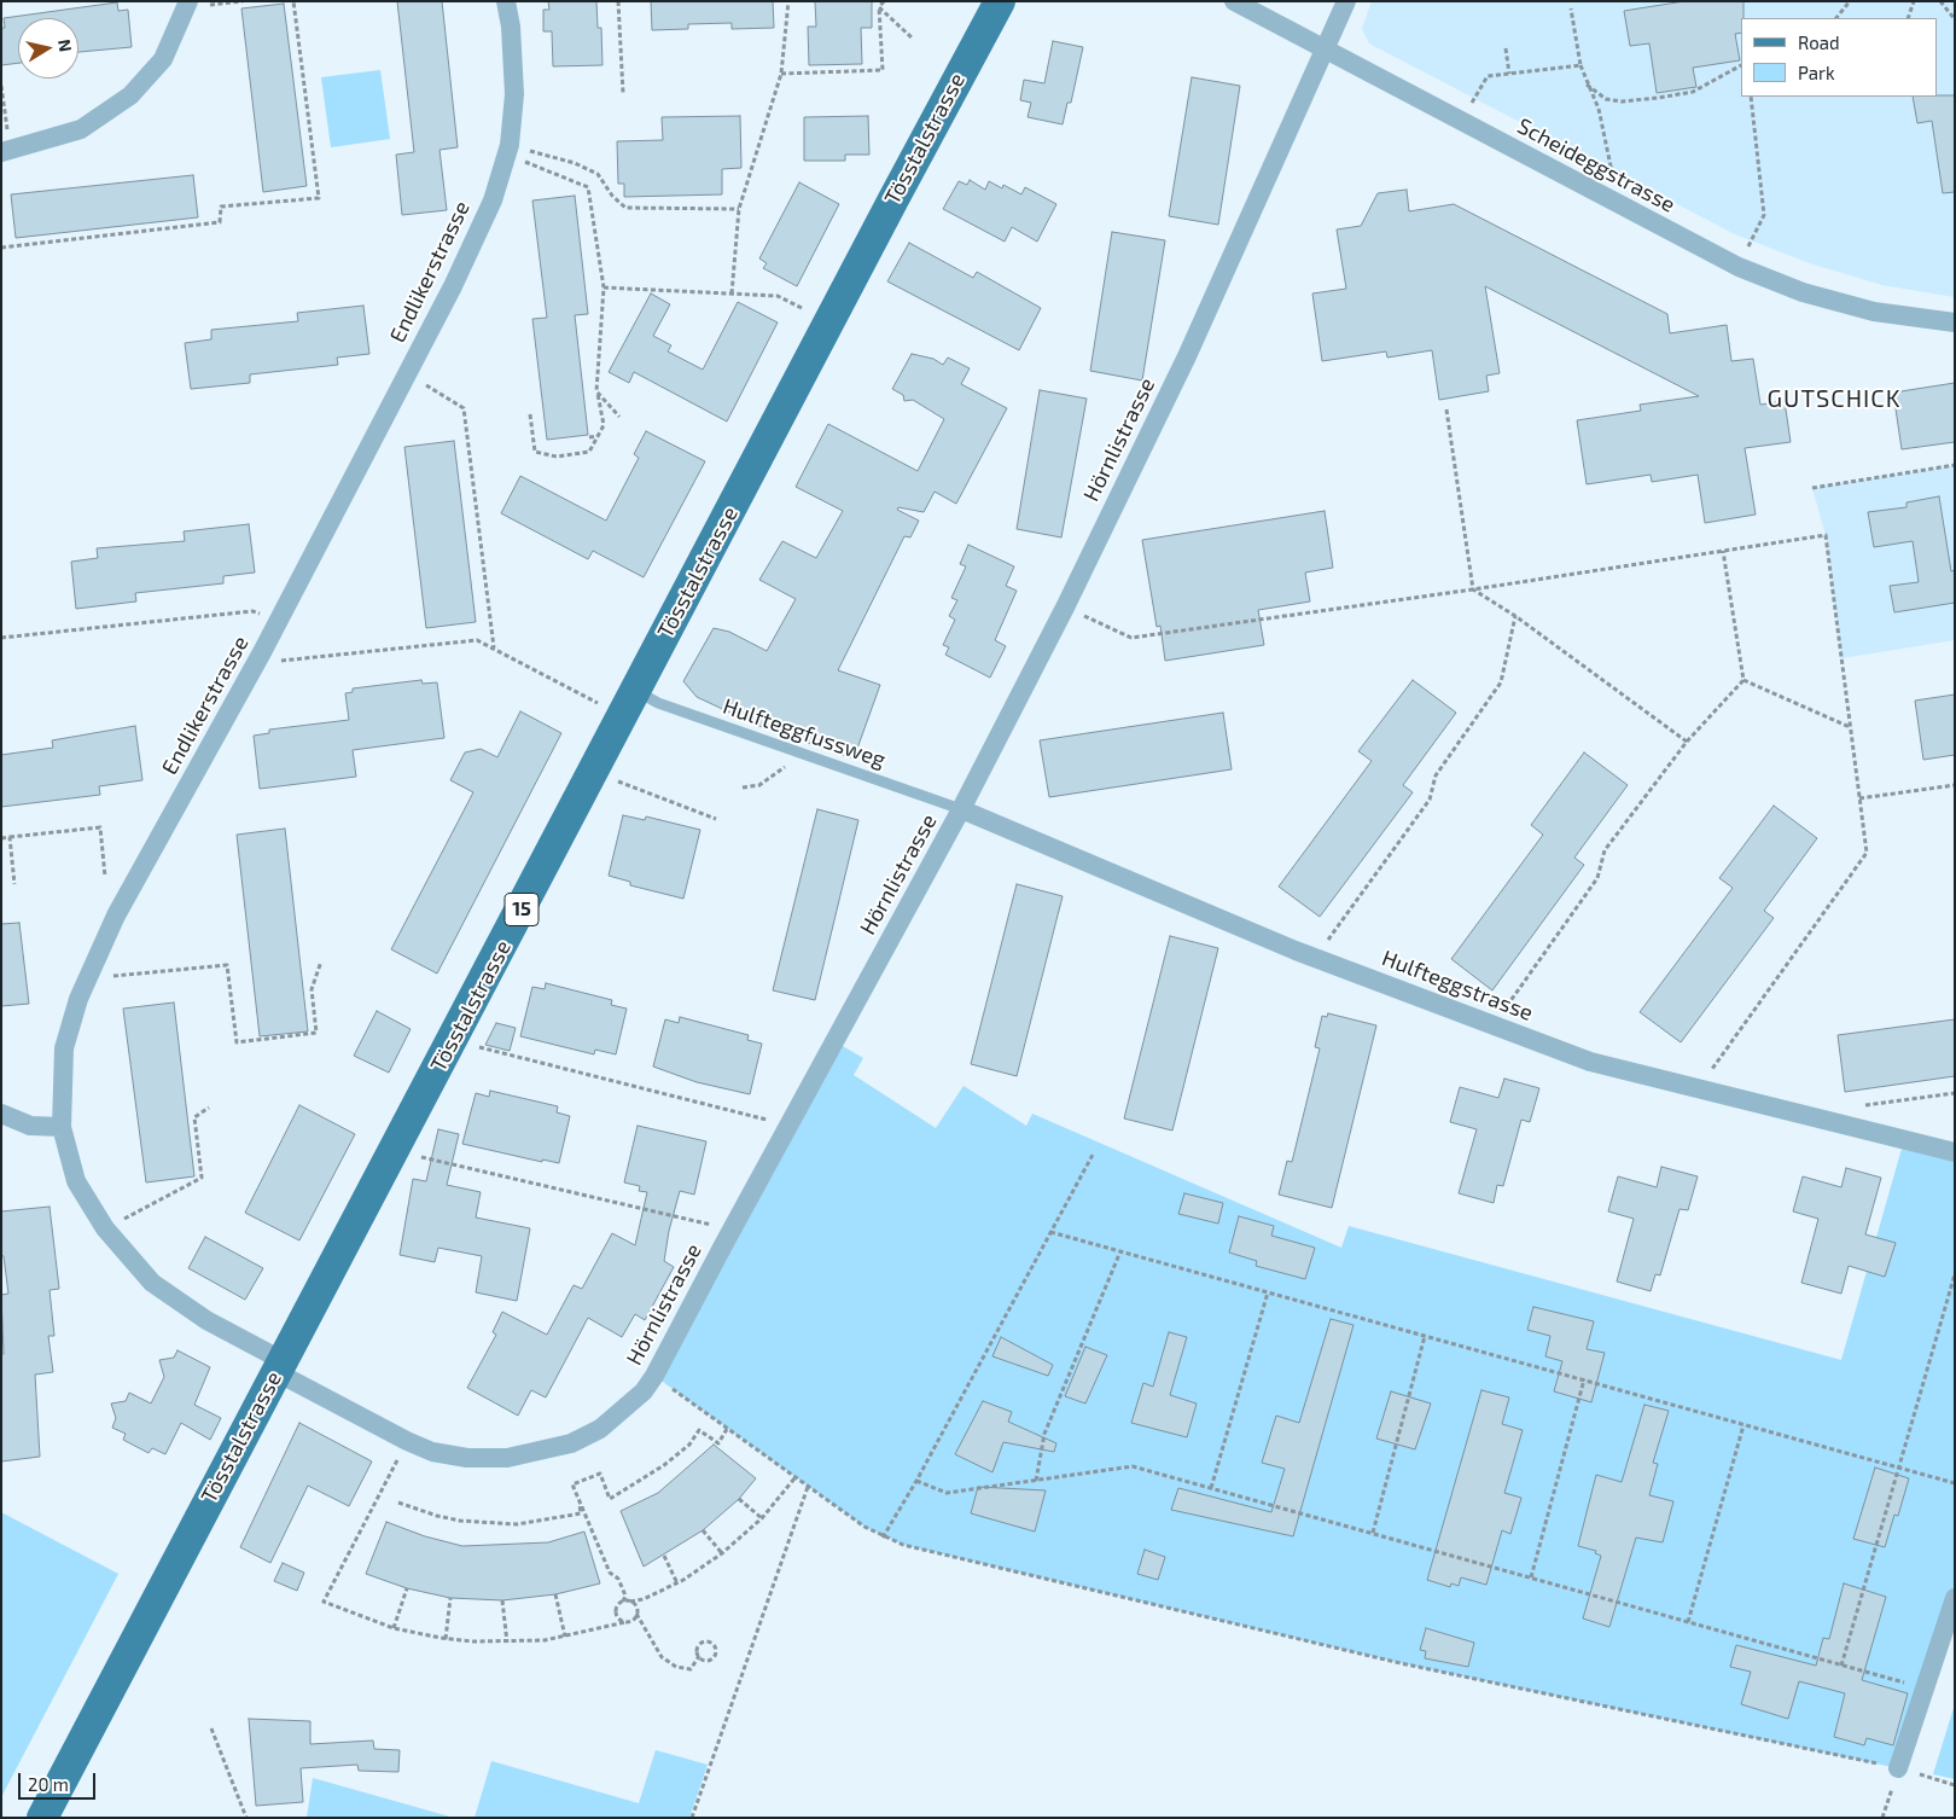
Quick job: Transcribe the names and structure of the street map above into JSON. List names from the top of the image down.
{
  "streets": {
    "main road": ["Tösstalstrasse", "15"],
    "street": [
      "Scheideggstrasse",
      "Endlikerstrasse",
      "Hörnlistrasse",
      "Hulfteggstrasse"
    ],
    "lane": ["Hulfteggfussweg"]
  },
  "crossings": [
    ["Tösstalstrasse", "Endlikerstrasse"],
    ["Tösstalstrasse", "Hörnlistrasse"],
    ["Tösstalstrasse", "Hulfteggfussweg"],
    ["Scheideggstrasse", "Hörnlistrasse"],
    ["Endlikerstrasse", "Hörnlistrasse"],
    ["Hörnlistrasse", "Hulfteggfussweg"],
    ["Hörnlistrasse", "Hulfteggstrasse"],
    ["Hulfteggfussweg", "Hulfteggstrasse"]
  ],
  "districts": ["GUTSCHICK"],
  "legend": ["Road", "Park"],
  "scale_bar": "20 m",
  "north": "right"
}
